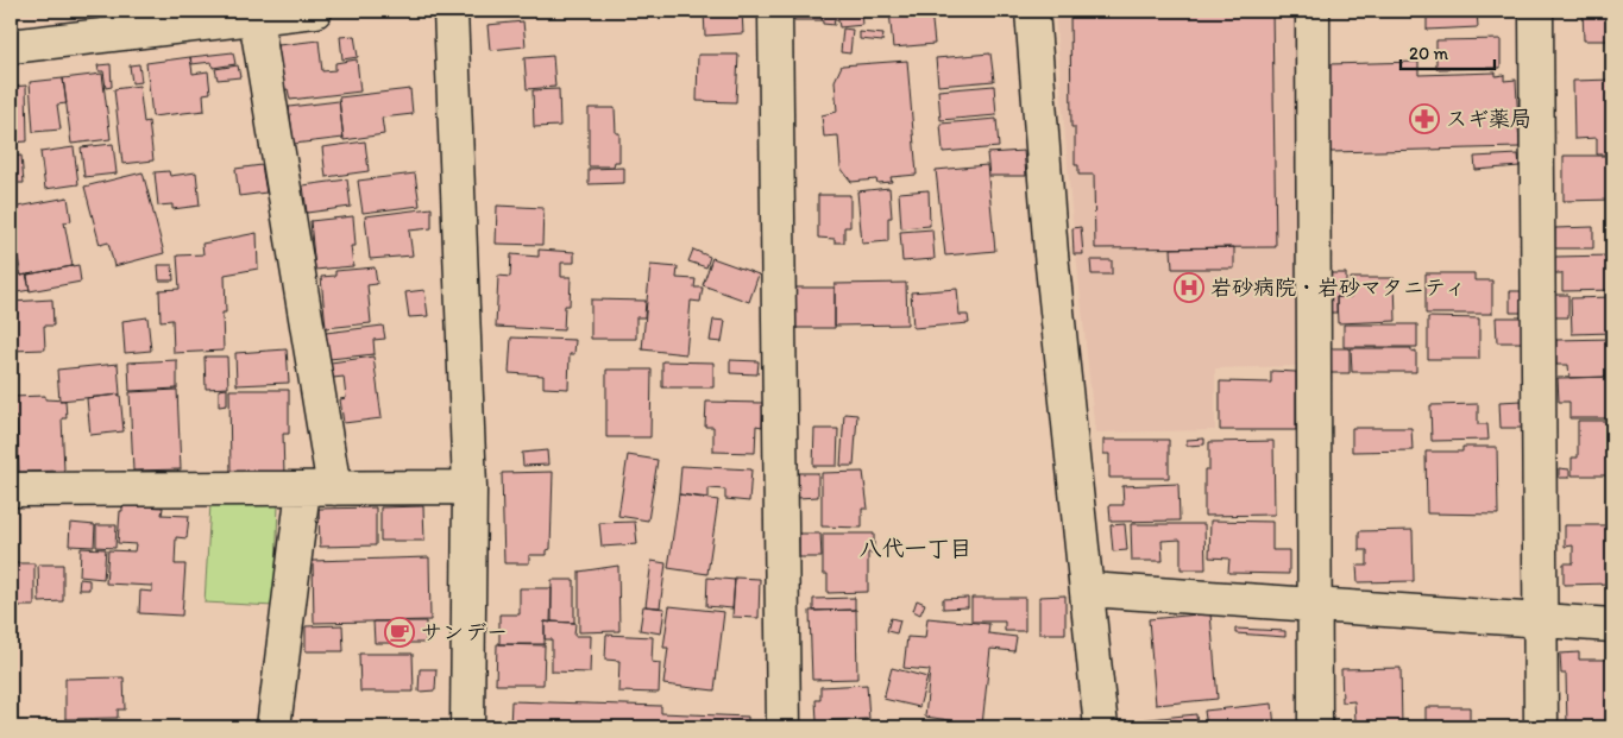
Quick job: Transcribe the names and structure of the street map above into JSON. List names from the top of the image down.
{
  "districts": ["八代一丁目"],
  "places": {
    "pharmacy": ["スギ薬局"],
    "hospital": ["岩砂病院・岩砂マタニティ"],
    "cafe": ["サンデー"]
  },
  "scale_bar": "20 m"
}
